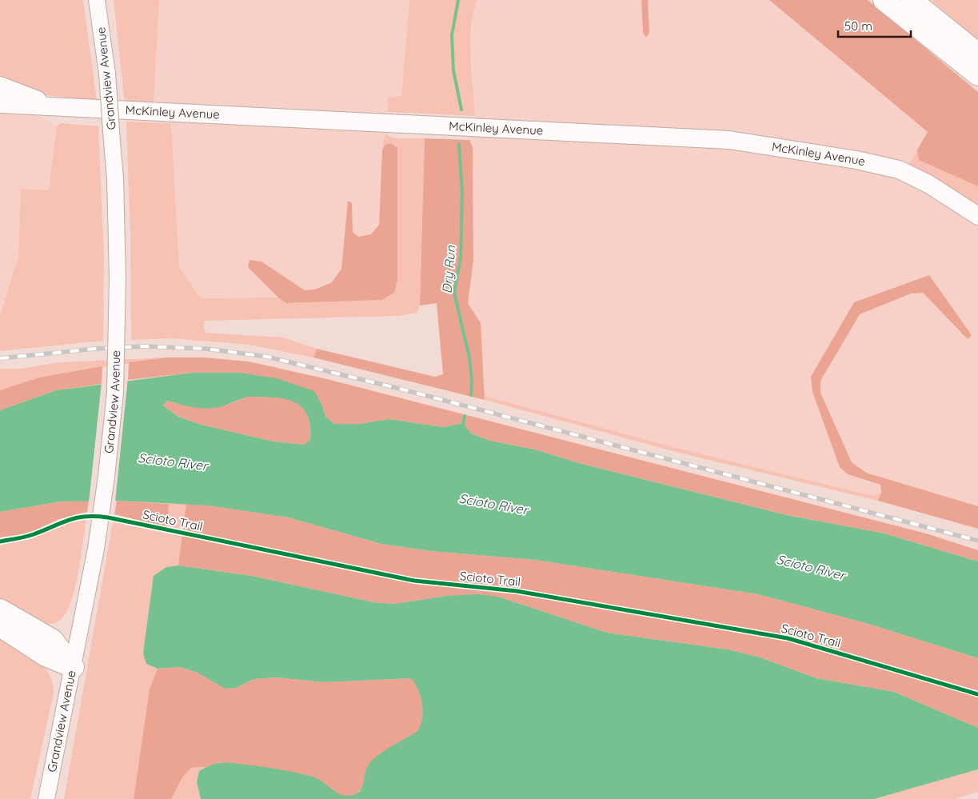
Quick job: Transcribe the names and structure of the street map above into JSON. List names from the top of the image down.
{
  "streets": {
    "main road": ["Grandview Avenue", "McKinley Avenue"],
    "cycle path": ["Scioto Trail"]
  },
  "water": ["Dry Run", "Scioto River"],
  "scale_bar": "50 m"
}
